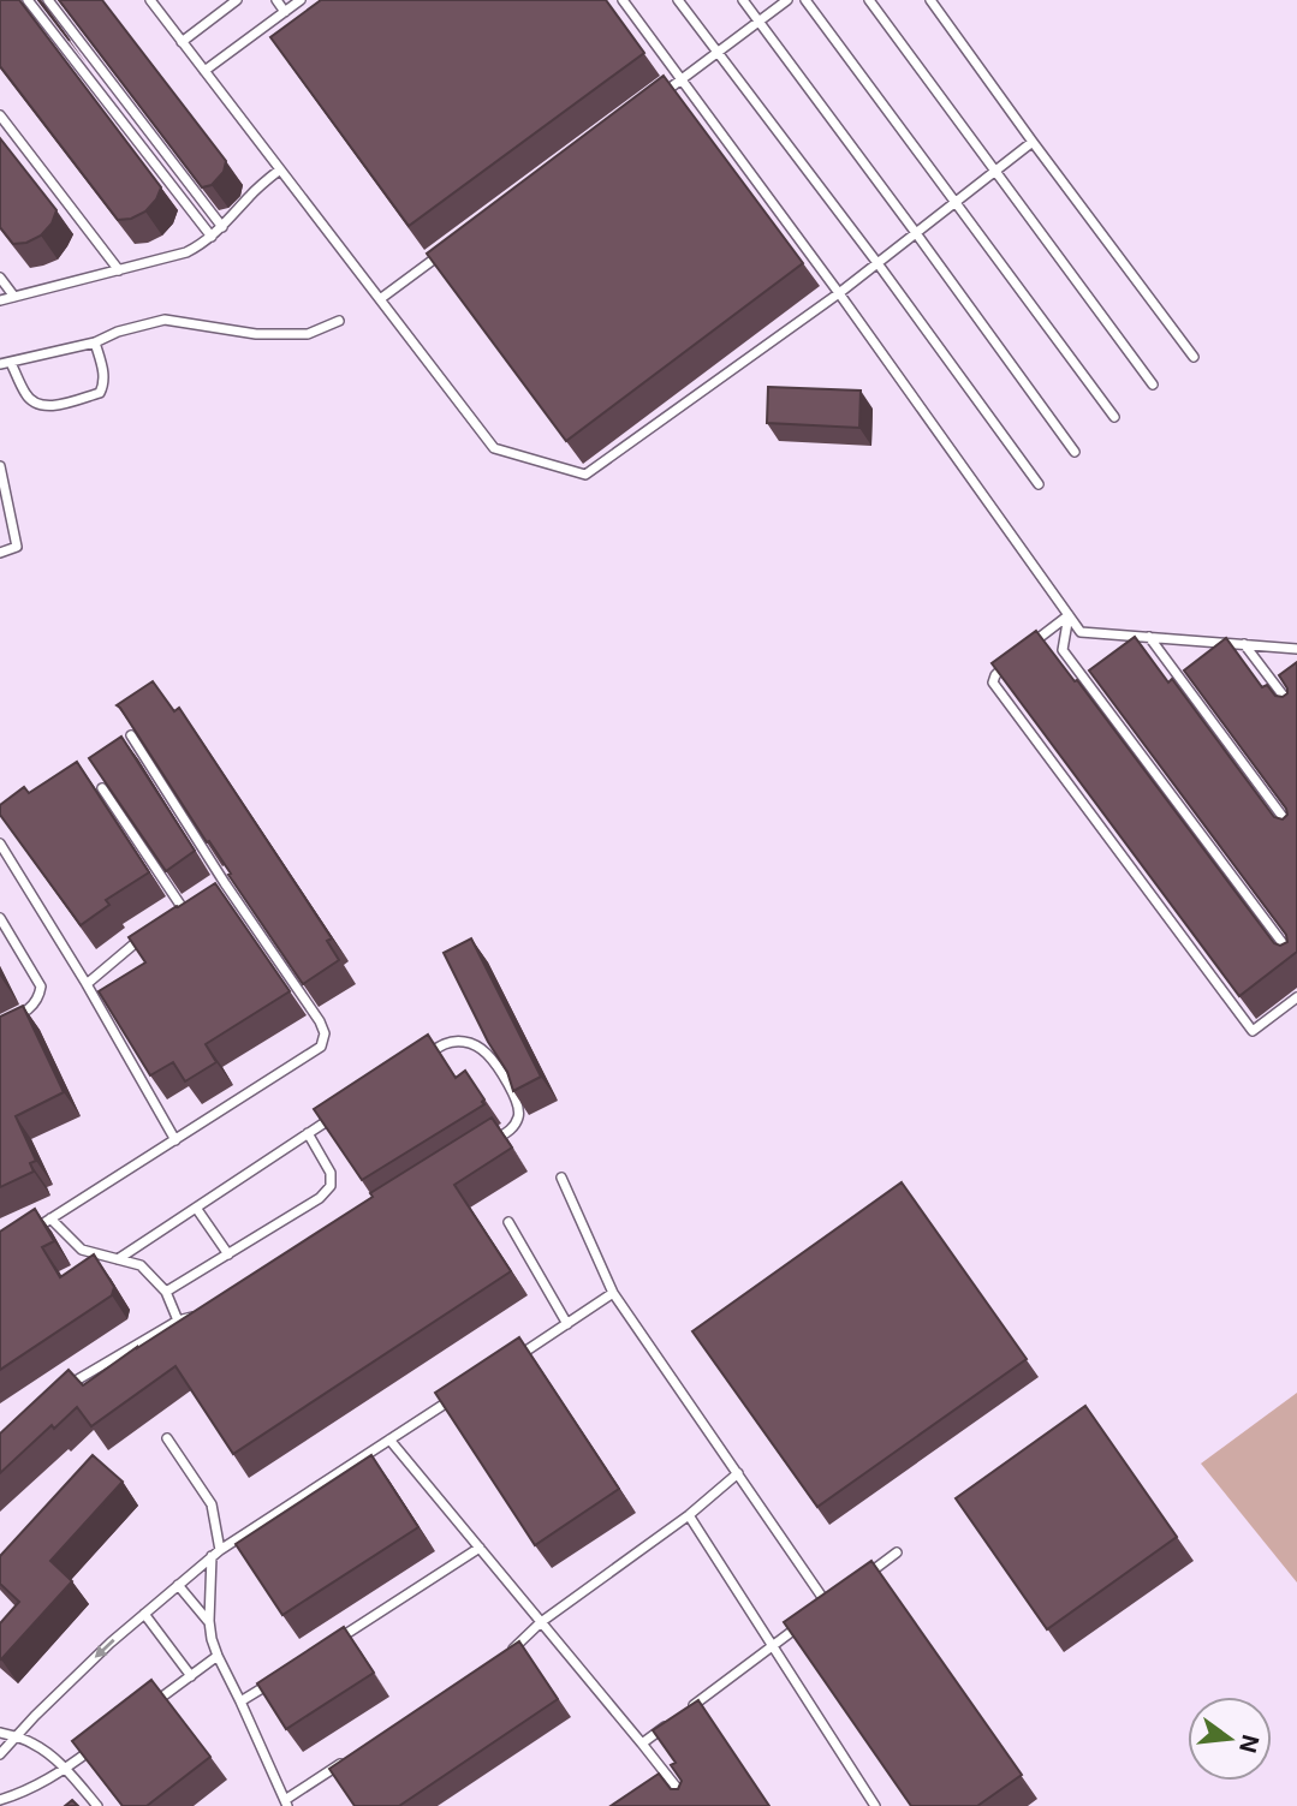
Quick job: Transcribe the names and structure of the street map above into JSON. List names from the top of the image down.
{
  "north": "right"
}
